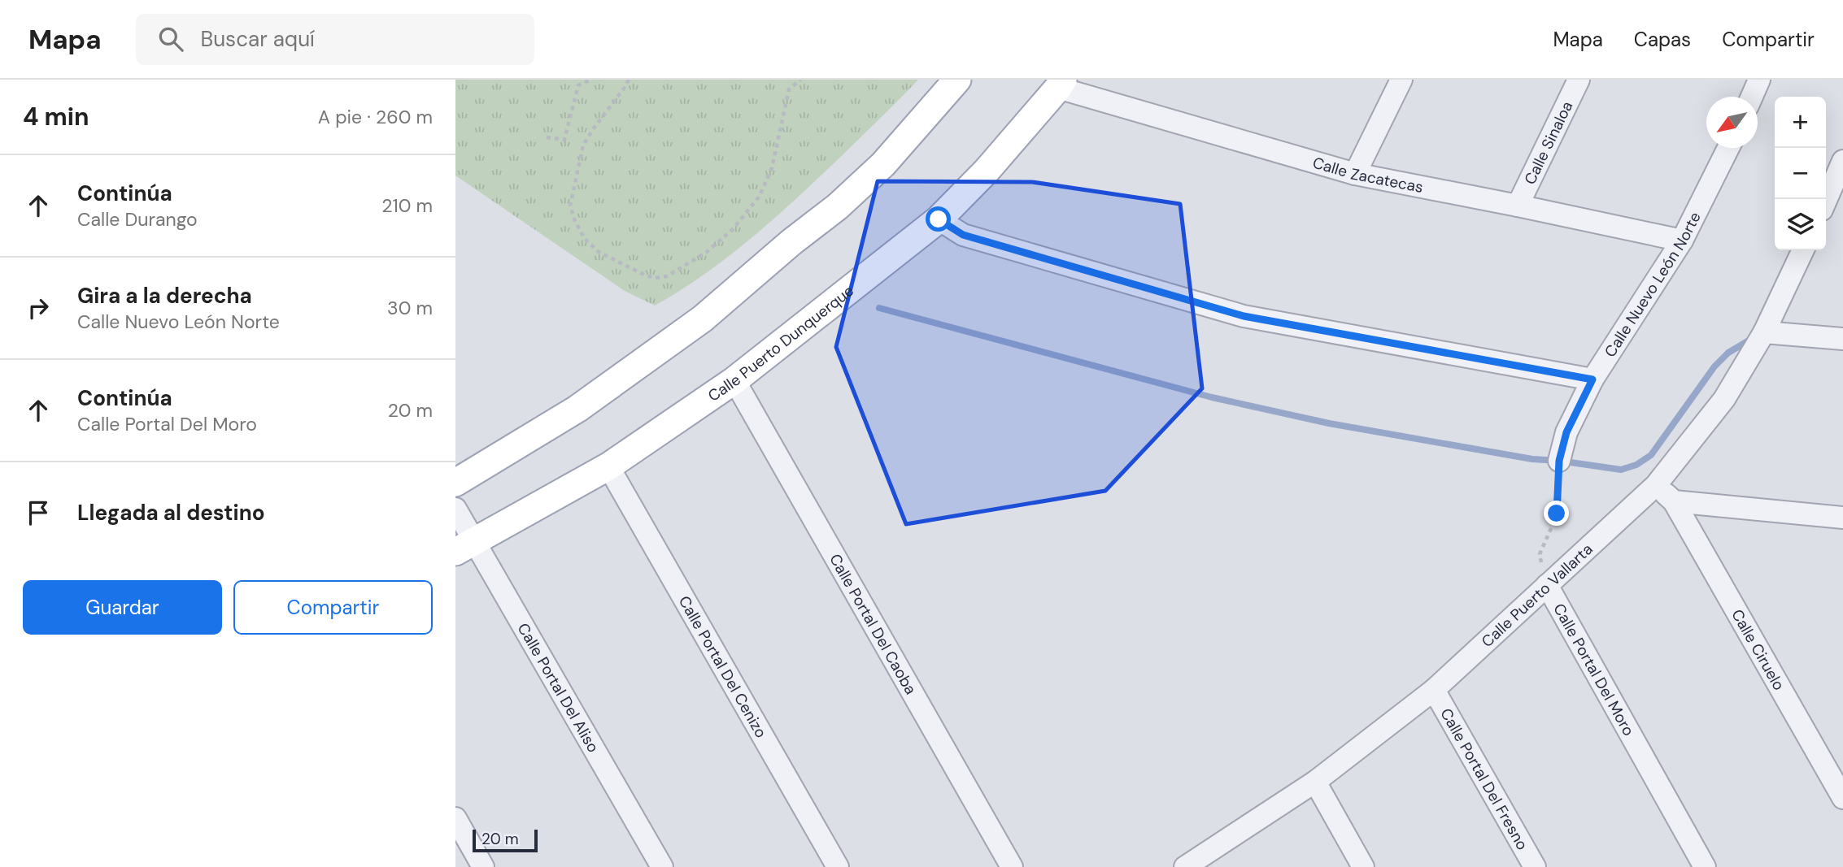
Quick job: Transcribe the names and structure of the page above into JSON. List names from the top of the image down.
{
  "streets": {
    "main road": ["Calle Puerto Dunquerque"],
    "street": [
      "Calle Sinaloa",
      "Calle Zacatecas",
      "Calle Nuevo León Norte",
      "Calle Puerto Vallarta",
      "Calle Portal Del Caoba",
      "Calle Ciruelo",
      "Calle Portal Del Cenizo",
      "Calle Portal Del Moro",
      "Calle Portal Del Aliso",
      "Calle Portal Del Fresno"
    ]
  },
  "crossings": [
    ["Calle Sinaloa", "Calle Zacatecas"],
    ["Calle Zacatecas", "Calle Nuevo León Norte"],
    ["Calle Zacatecas", "Calle Puerto Dunquerque"],
    ["Calle Nuevo León Norte", "Calle Portal Del Moro"],
    ["Calle Puerto Dunquerque", "Calle Portal Del Caoba"],
    ["Calle Puerto Dunquerque", "Calle Portal Del Cenizo"],
    ["Calle Puerto Dunquerque", "Calle Portal Del Aliso"],
    ["Calle Puerto Vallarta", "Calle Ciruelo"],
    ["Calle Puerto Vallarta", "Calle Portal Del Moro"],
    ["Calle Puerto Vallarta", "Calle Portal Del Fresno"]
  ],
  "scale_bar": "20 m",
  "north": "bottom left",
  "page": {
    "header": "Mapa",
    "search": "Buscar aquí",
    "nav": ["Mapa", "Capas", "Compartir"],
    "heading": ["4 min", "A pie · 260 m"],
    "map_buttons": ["+", "−"],
    "list": [
      ["Continúa", "Calle Durango", "210 m"],
      ["Gira a la derecha", "Calle Nuevo León Norte", "30 m"],
      ["Continúa", "Calle Portal Del Moro", "20 m"],
      "Llegada al destino"
    ],
    "buttons": ["Guardar", "Compartir"],
    "scale": "20 m"
  }
}
